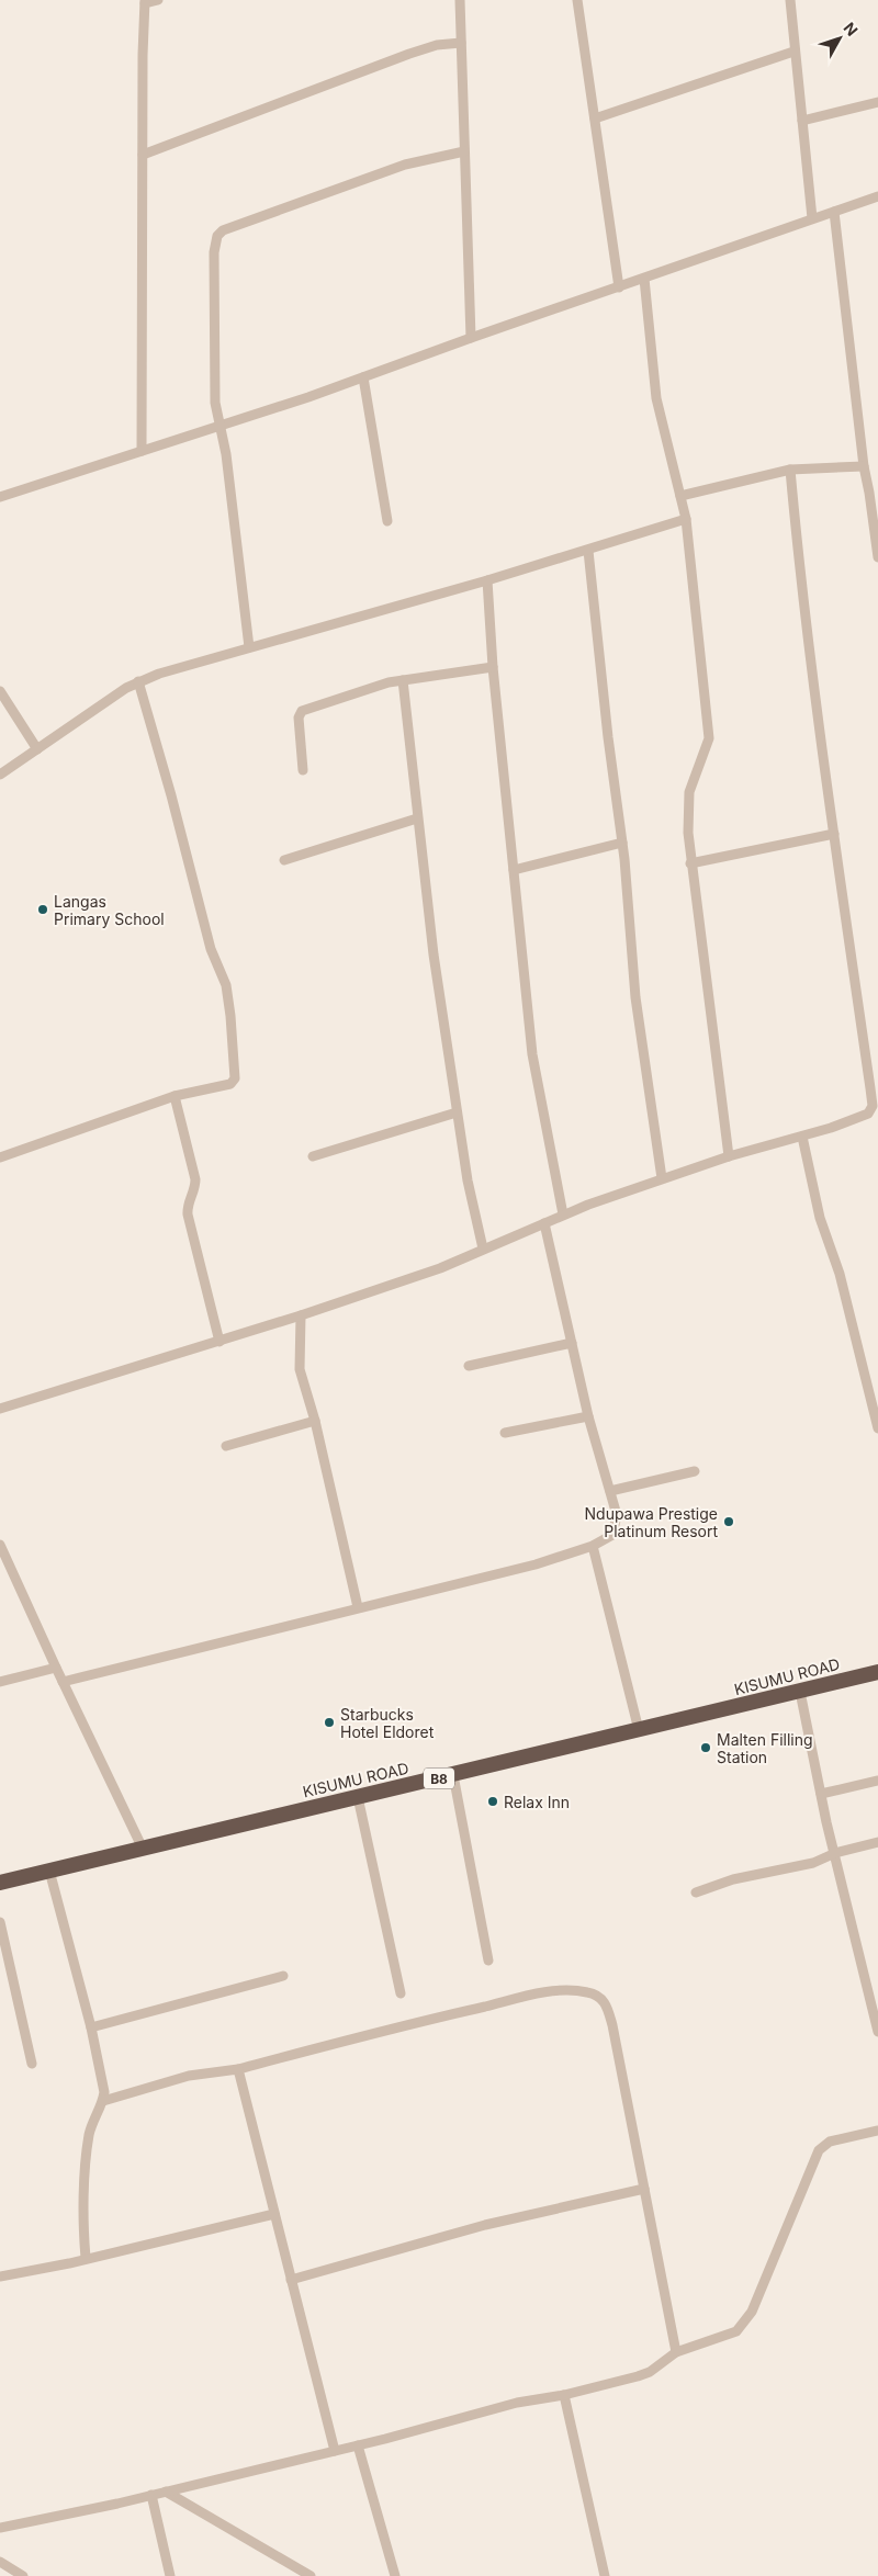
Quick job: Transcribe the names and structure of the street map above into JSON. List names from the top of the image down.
{
  "streets": {
    "highway": ["KISUMU ROAD", "B8"]
  },
  "places": [
    "Langas Primary School",
    "Ndupawa Prestige Platinum Resort",
    "Starbucks Hotel Eldoret",
    "Malten Filling Station",
    "Relax Inn"
  ],
  "north": "top right"
}
